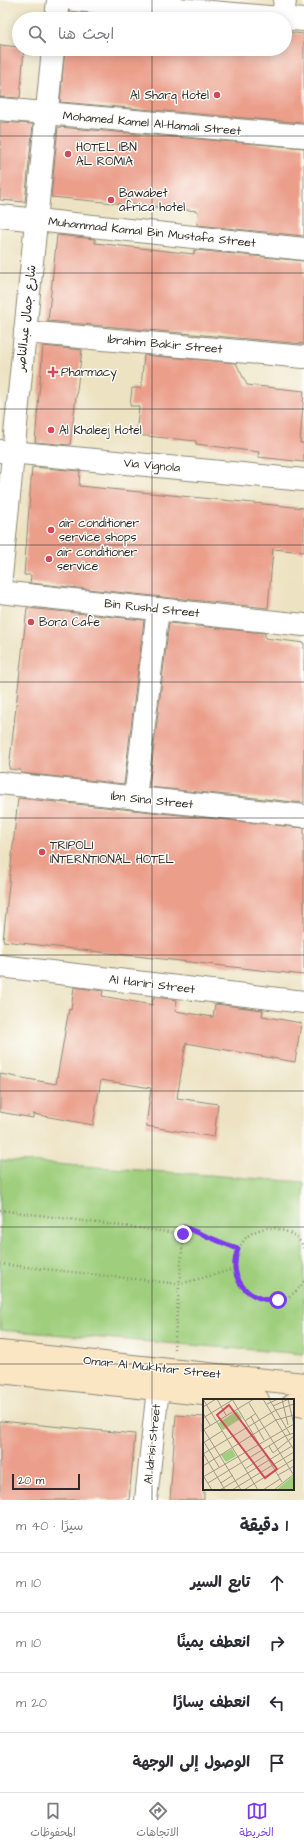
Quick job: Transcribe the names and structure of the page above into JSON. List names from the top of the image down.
{
  "streets": {
    "main road": ["Omar Al Mukhtar Street"],
    "street": [
      "Mohamed Kamel Al-Hamali Street",
      "Muhammad Kamal Bin Mustafa Street",
      "شارع جمال عبدالناصر",
      "Ibrahim Bakir Street",
      "Via Vignola",
      "Bin Rushd Street",
      "Ibn Sina Street",
      "Al Hariri Street",
      "Al Idrisi Street"
    ]
  },
  "crossings": [
    ["Mohamed Kamel Al-Hamali Street", "شارع جمال عبدالناصر"],
    ["Muhammad Kamal Bin Mustafa Street", "شارع جمال عبدالناصر"],
    ["شارع جمال عبدالناصر", "Ibrahim Bakir Street"],
    ["شارع جمال عبدالناصر", "Via Vignola"],
    ["Omar Al Mukhtar Street", "Al Idrisi Street"]
  ],
  "places": {
    "other": [
      "Al Sharq Hotel",
      "HOTEL IBN AL ROMIA",
      "Bawabet africa hotel",
      "Al Khaleej Hotel",
      "air conditioner service shops",
      "air conditioner service",
      "Bora Cafe",
      "TRIPOLI INTERNTIONAL HOTEL"
    ],
    "health": ["Pharmacy"]
  },
  "scale_bar": "20 m",
  "page": {
    "search": "ابحث هنا",
    "scale": "20 m",
    "heading": ["1 دقيقة", "سيرًا · 40 m"],
    "list": [
      ["تابع السير", "10 m"],
      ["انعطف يمينًا", "10 m"],
      ["انعطف يسارًا", "20 m"],
      "الوصول إلى الوجهة"
    ],
    "nav": ["الخريطة", "الاتجاهات", "المحفوظات"]
  }
}
